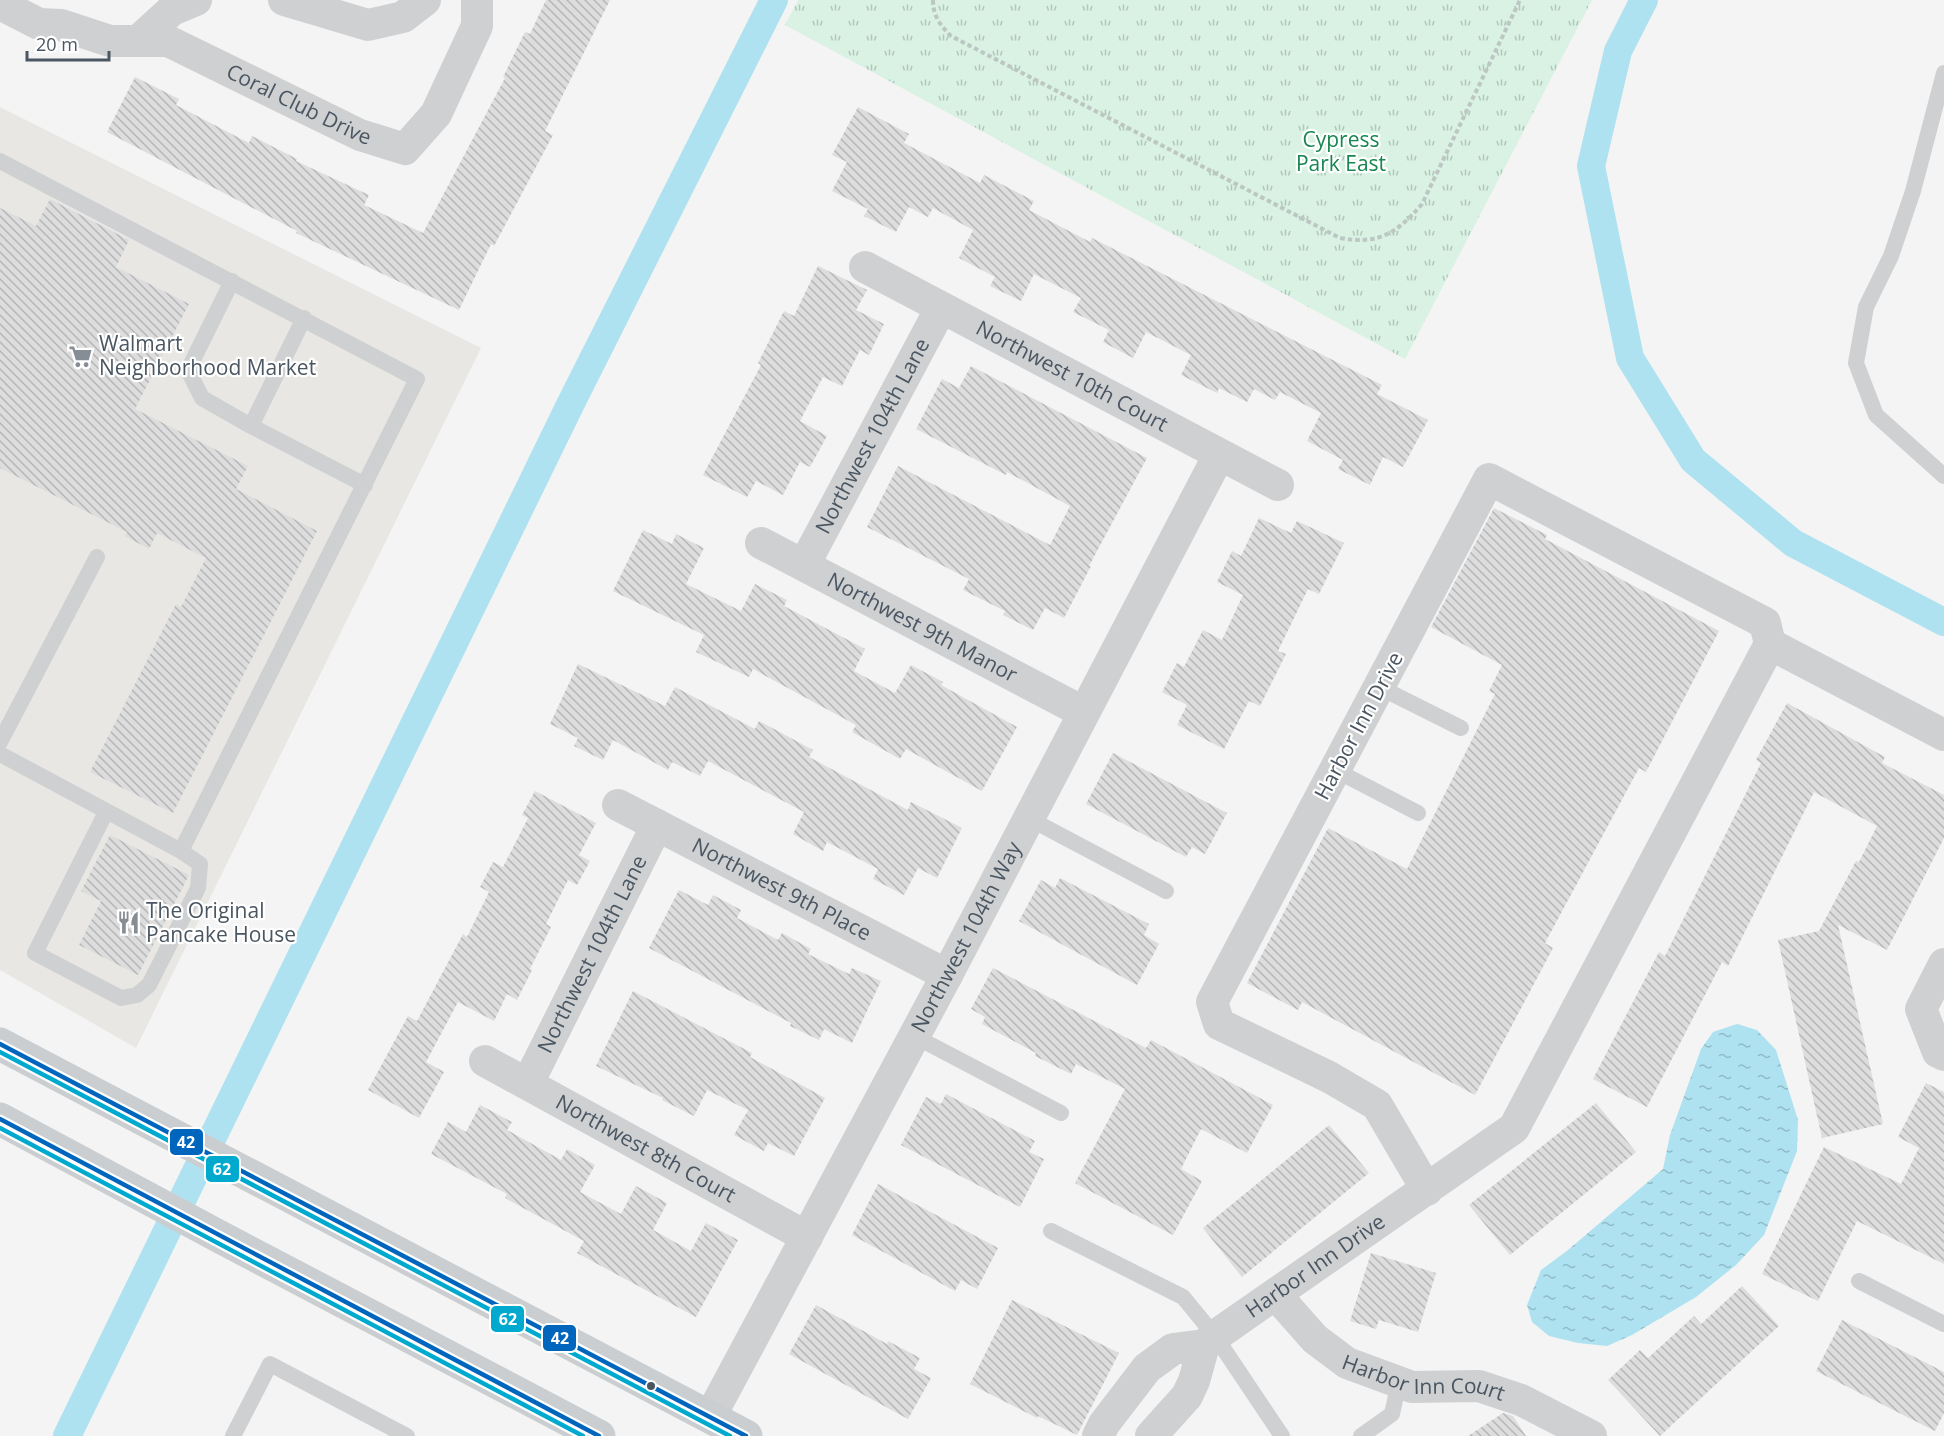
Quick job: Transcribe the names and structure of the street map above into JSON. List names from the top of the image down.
{
  "streets": {
    "street": [
      "Coral Club Drive",
      "Northwest 10th Court",
      "Northwest 104th Lane",
      "Northwest 9th Manor",
      "Harbor Inn Drive",
      "Northwest 9th Place",
      "Northwest 104th Way",
      "Northwest 8th Court",
      "Harbor Inn Court"
    ]
  },
  "crossings": [
    ["Northwest 10th Court", "Northwest 104th Lane"],
    ["Northwest 10th Court", "Northwest 104th Way"],
    ["Northwest 104th Lane", "Northwest 9th Manor"],
    ["Northwest 104th Lane", "Northwest 9th Place"],
    ["Northwest 104th Lane", "Northwest 8th Court"],
    ["Northwest 9th Manor", "Northwest 104th Way"],
    ["Harbor Inn Drive", "Harbor Inn Court"],
    ["Northwest 9th Place", "Northwest 104th Way"],
    ["Northwest 104th Way", "Northwest 8th Court"]
  ],
  "parks": ["Cypress Park East"],
  "places": {
    "supermarket": ["Walmart Neighborhood Market"],
    "restaurant": ["The Original Pancake House"]
  },
  "lines": ["transit line 42", "transit line 62"],
  "scale_bar": "20 m"
}
